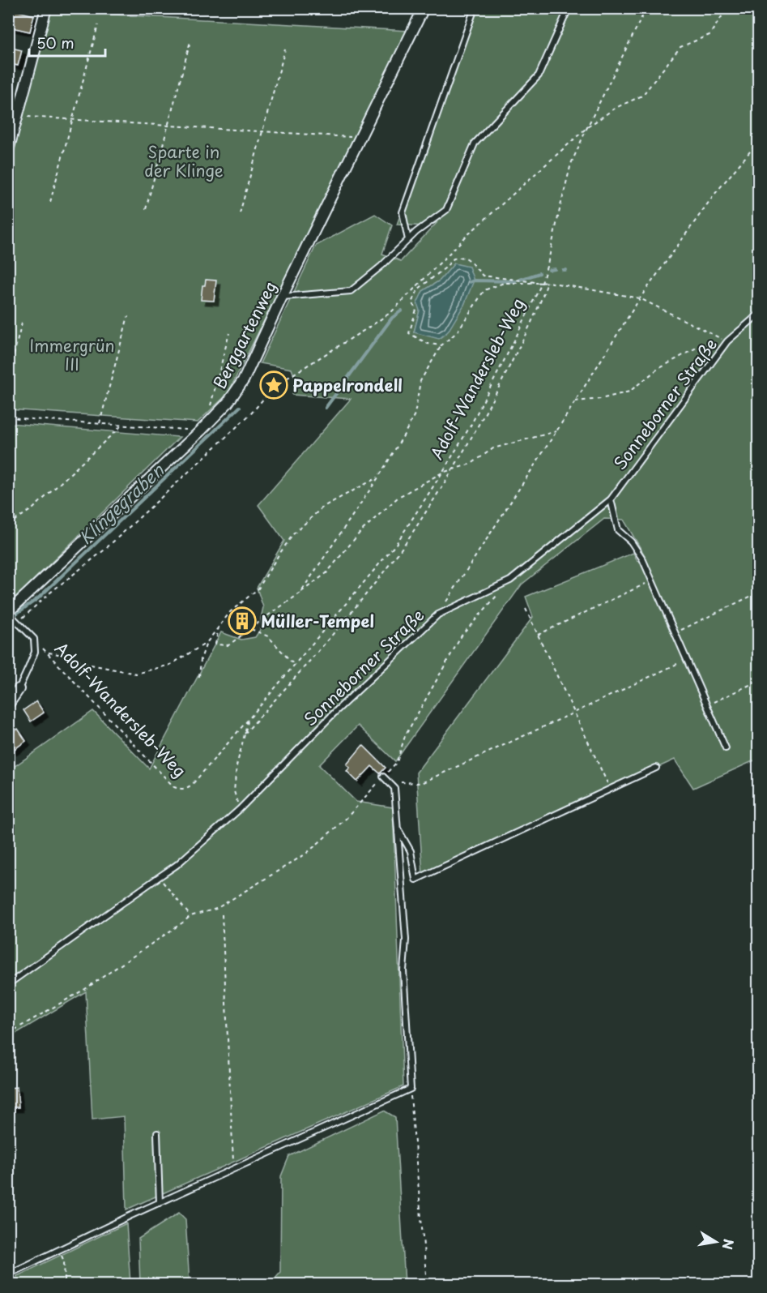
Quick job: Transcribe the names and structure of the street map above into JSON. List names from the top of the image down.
{
  "streets": {
    "street": ["Berggartenweg"],
    "lane": ["Adolf-Wandersleb-Weg", "Sonneborner Straße"]
  },
  "crossings": [
    ["Berggartenweg", "Adolf-Wandersleb-Weg"]
  ],
  "water": ["Klingegraben"],
  "parks": ["Sparte in der Klinge", "Immergrün III"],
  "places": {
    "place": ["Pappelrondell"],
    "building": ["Müller-Tempel"]
  },
  "scale_bar": "50 m",
  "north": "right"
}
